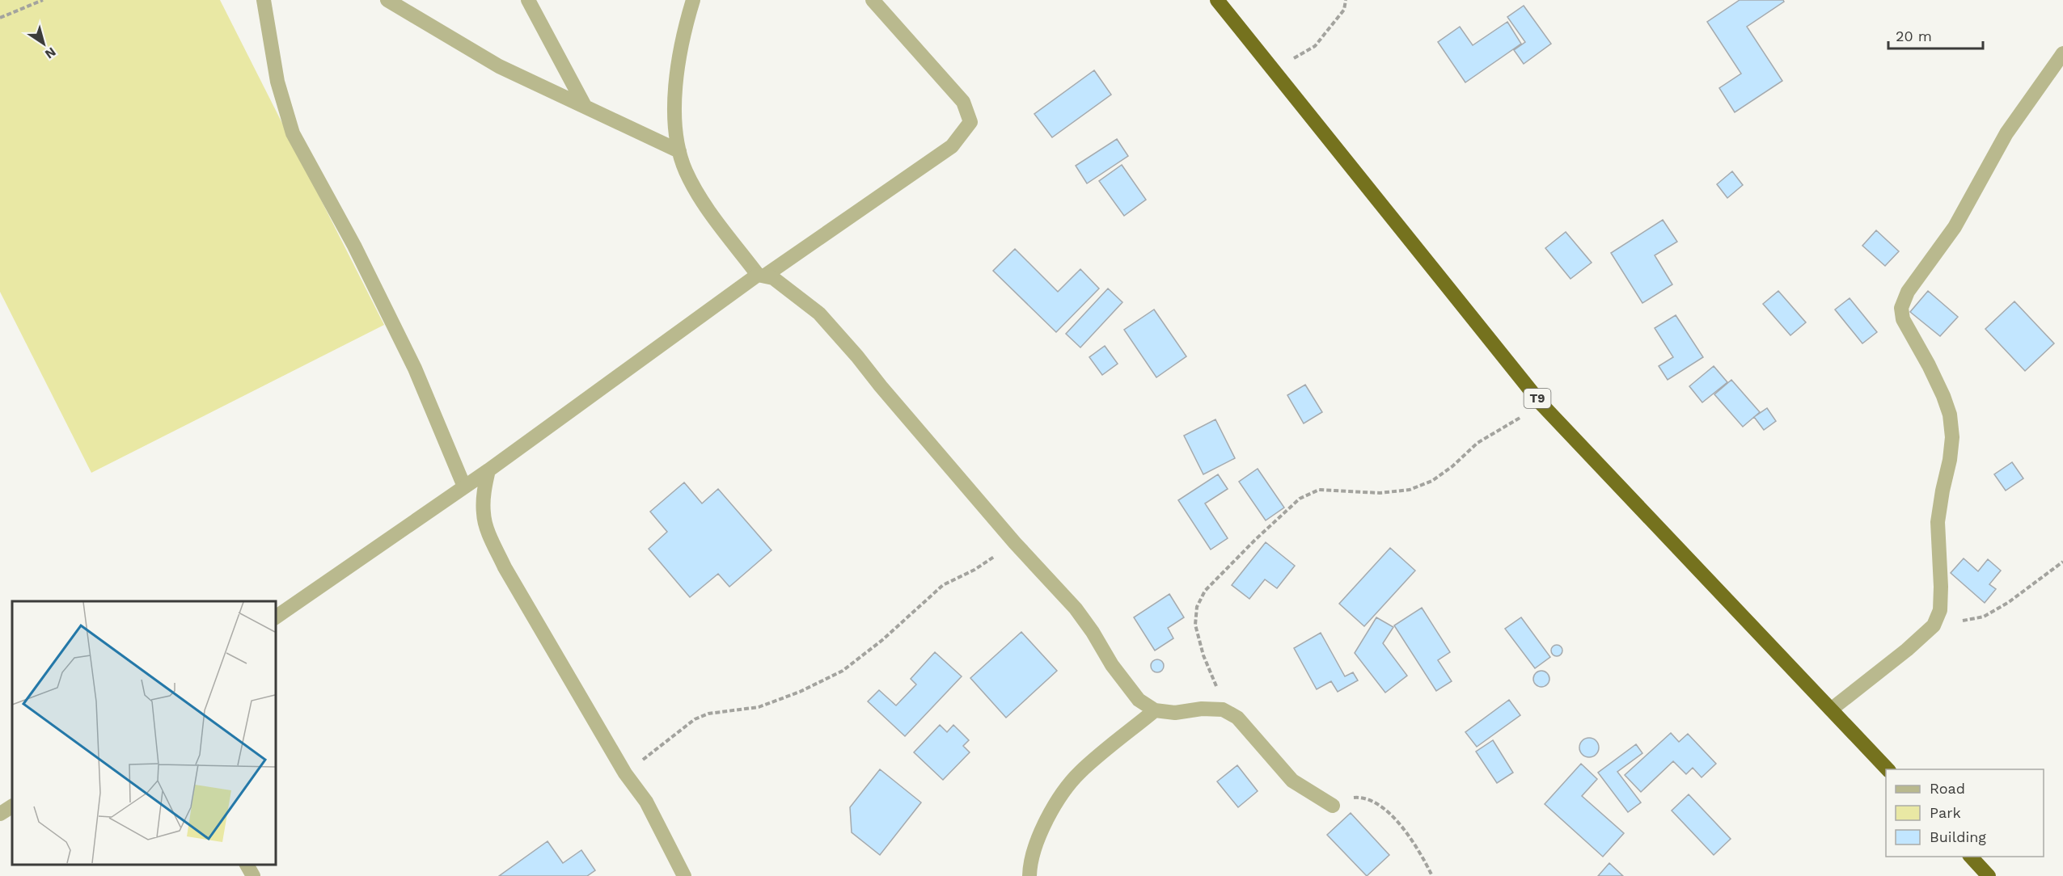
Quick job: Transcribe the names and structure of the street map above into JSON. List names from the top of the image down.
{
  "streets": {
    "highway": ["T9"]
  },
  "legend": ["Road", "Park", "Building"],
  "scale_bar": "20 m",
  "north": "bottom right"
}
